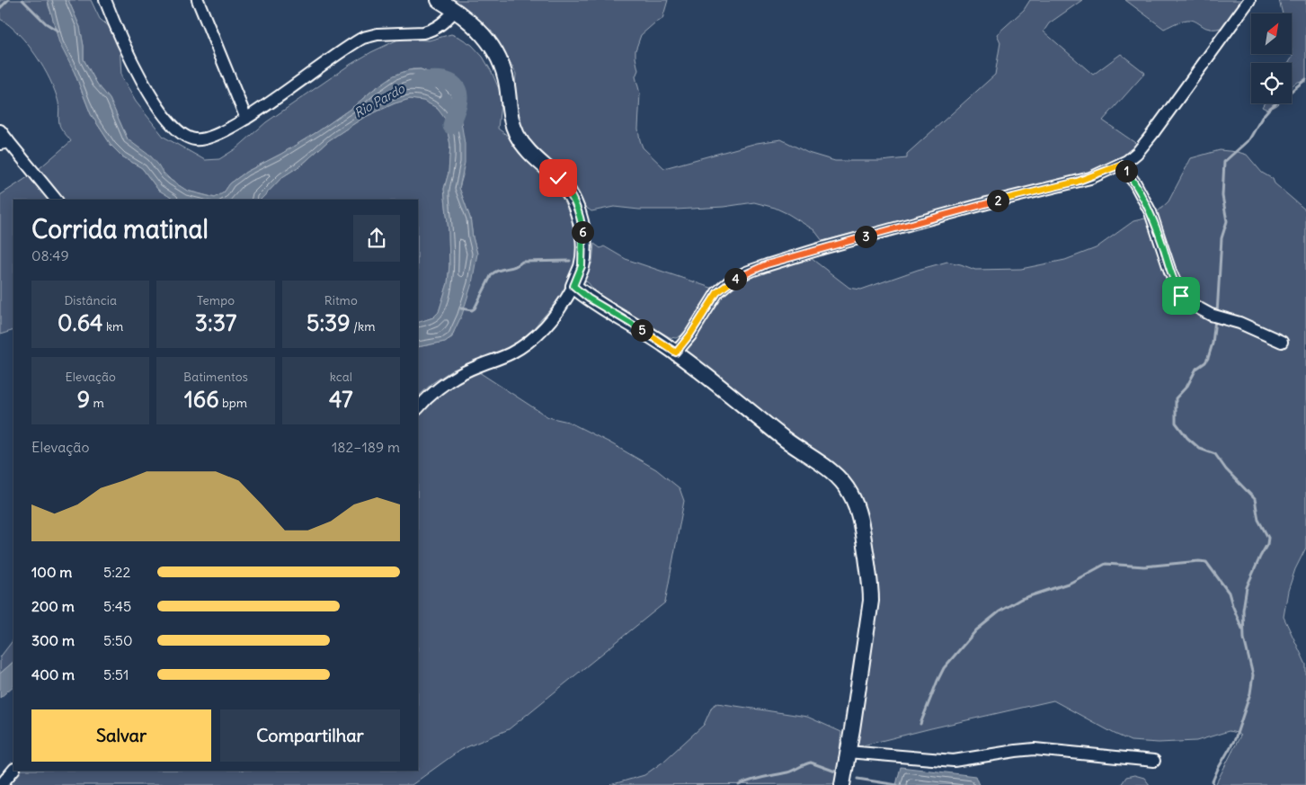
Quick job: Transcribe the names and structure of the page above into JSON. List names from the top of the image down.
{
  "water": ["Rio Pardo"],
  "north": "top right",
  "page": {
    "pins": [
      "1",
      "2",
      "6",
      "3",
      "4",
      "5"
    ],
    "heading": ["Corrida matinal", "08:49"],
    "stats": [
      ["Distância", "0.64 km"],
      ["Tempo", "3:37"],
      ["Ritmo", "5:39 /km"],
      ["Elevação", "9 m"],
      ["Batimentos", "166 bpm"],
      ["kcal", "47"]
    ],
    "chart": ["Elevação", "182–189 m"],
    "list": [
      {
        "name": "100 m",
        "note": "5:22"
      },
      {
        "name": "200 m",
        "note": "5:45"
      },
      {
        "name": "300 m",
        "note": "5:50"
      },
      {
        "name": "400 m",
        "note": "5:51"
      }
    ],
    "buttons": ["Salvar", "Compartilhar"]
  }
}
